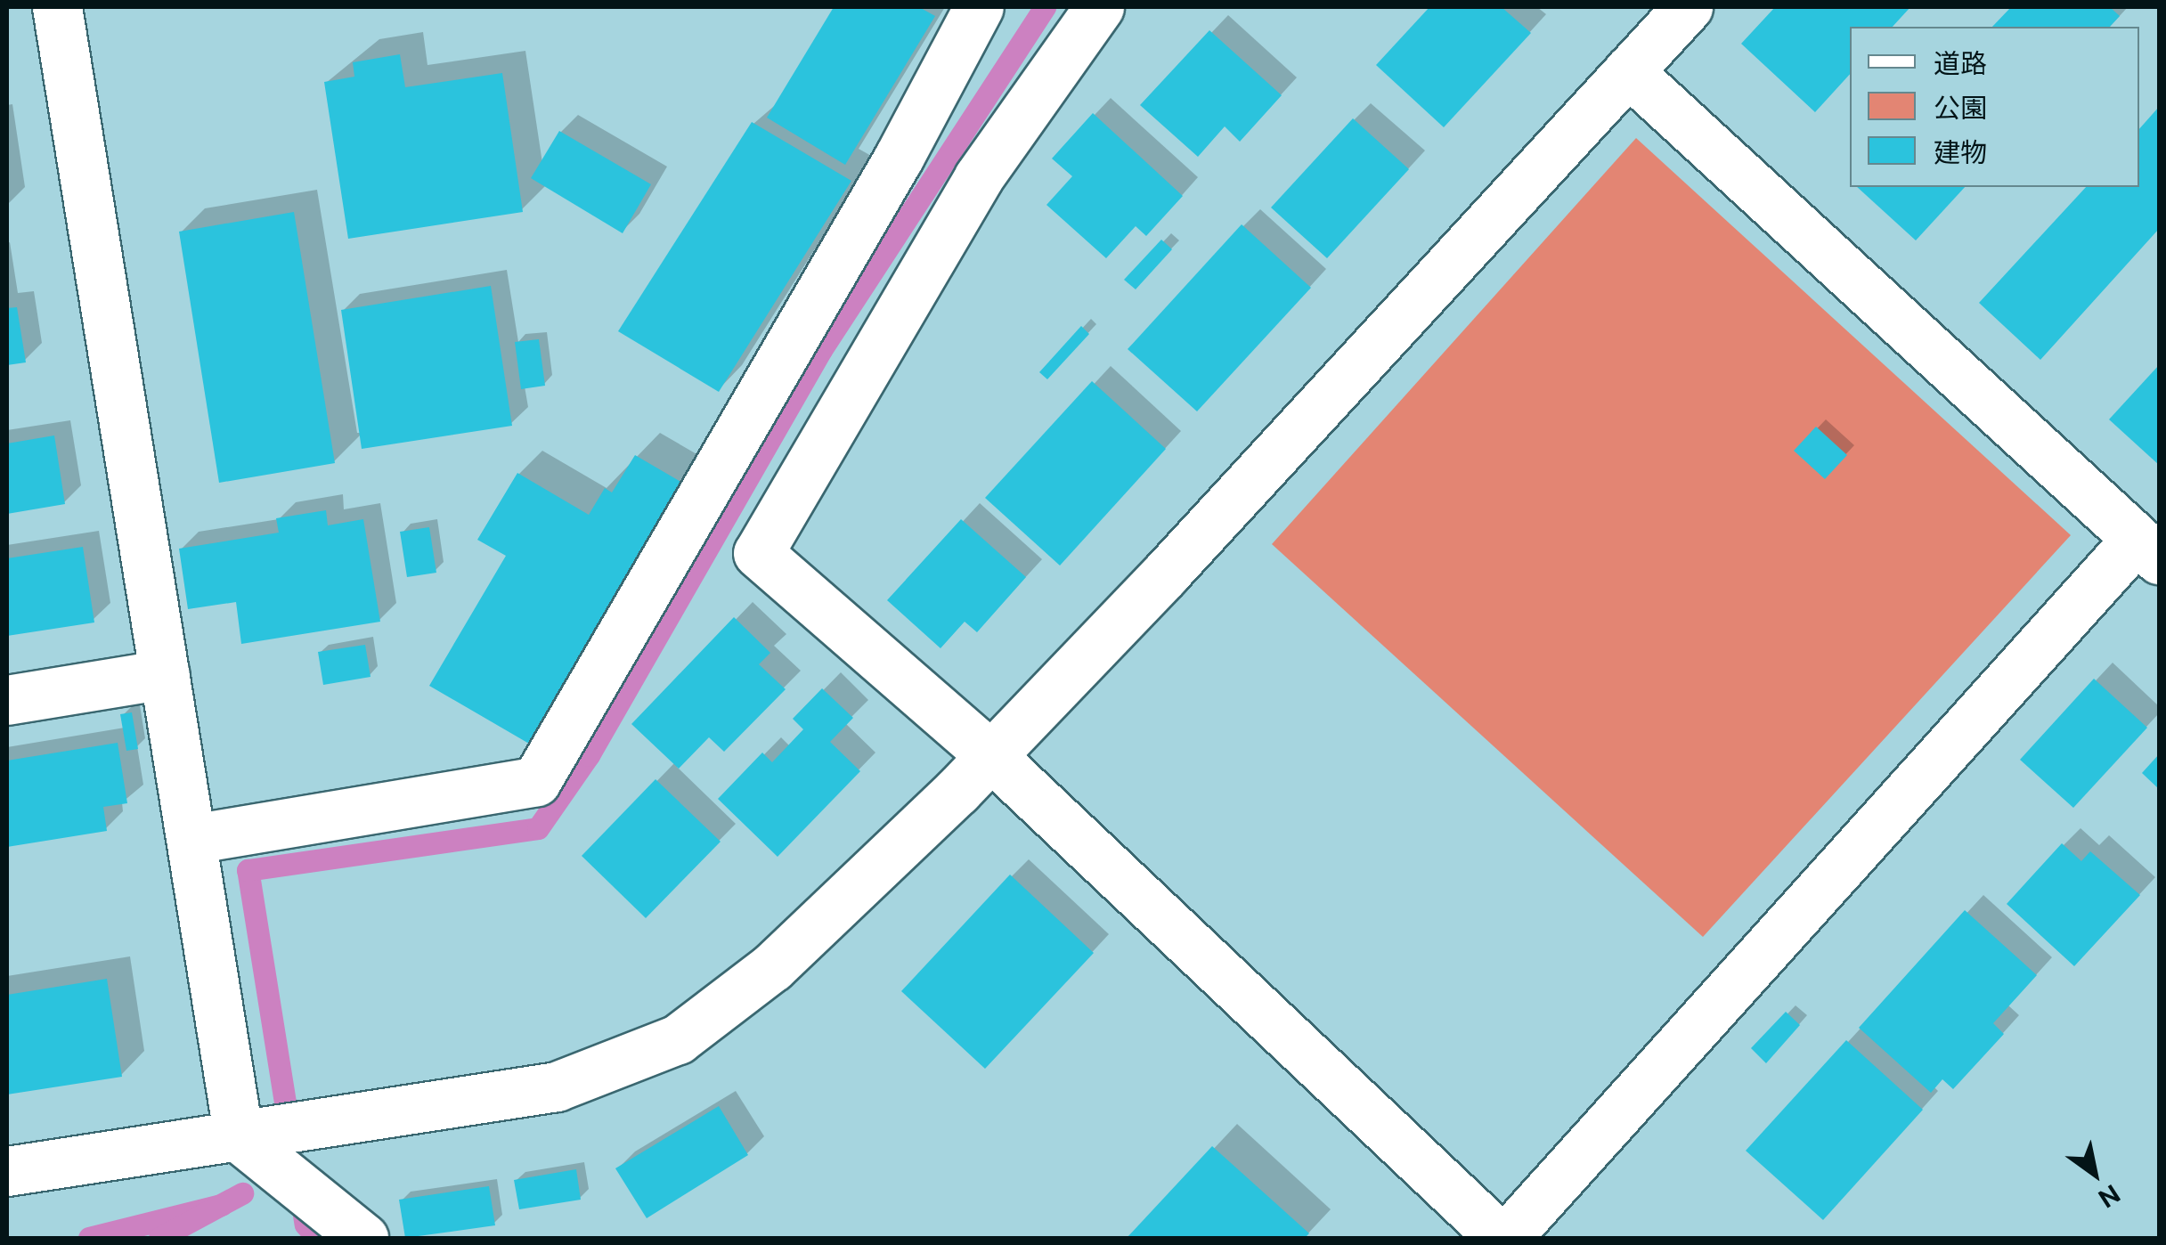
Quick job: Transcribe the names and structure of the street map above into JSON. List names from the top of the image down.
{
  "legend": ["道路", "公園", "建物"],
  "north": "bottom right"
}
